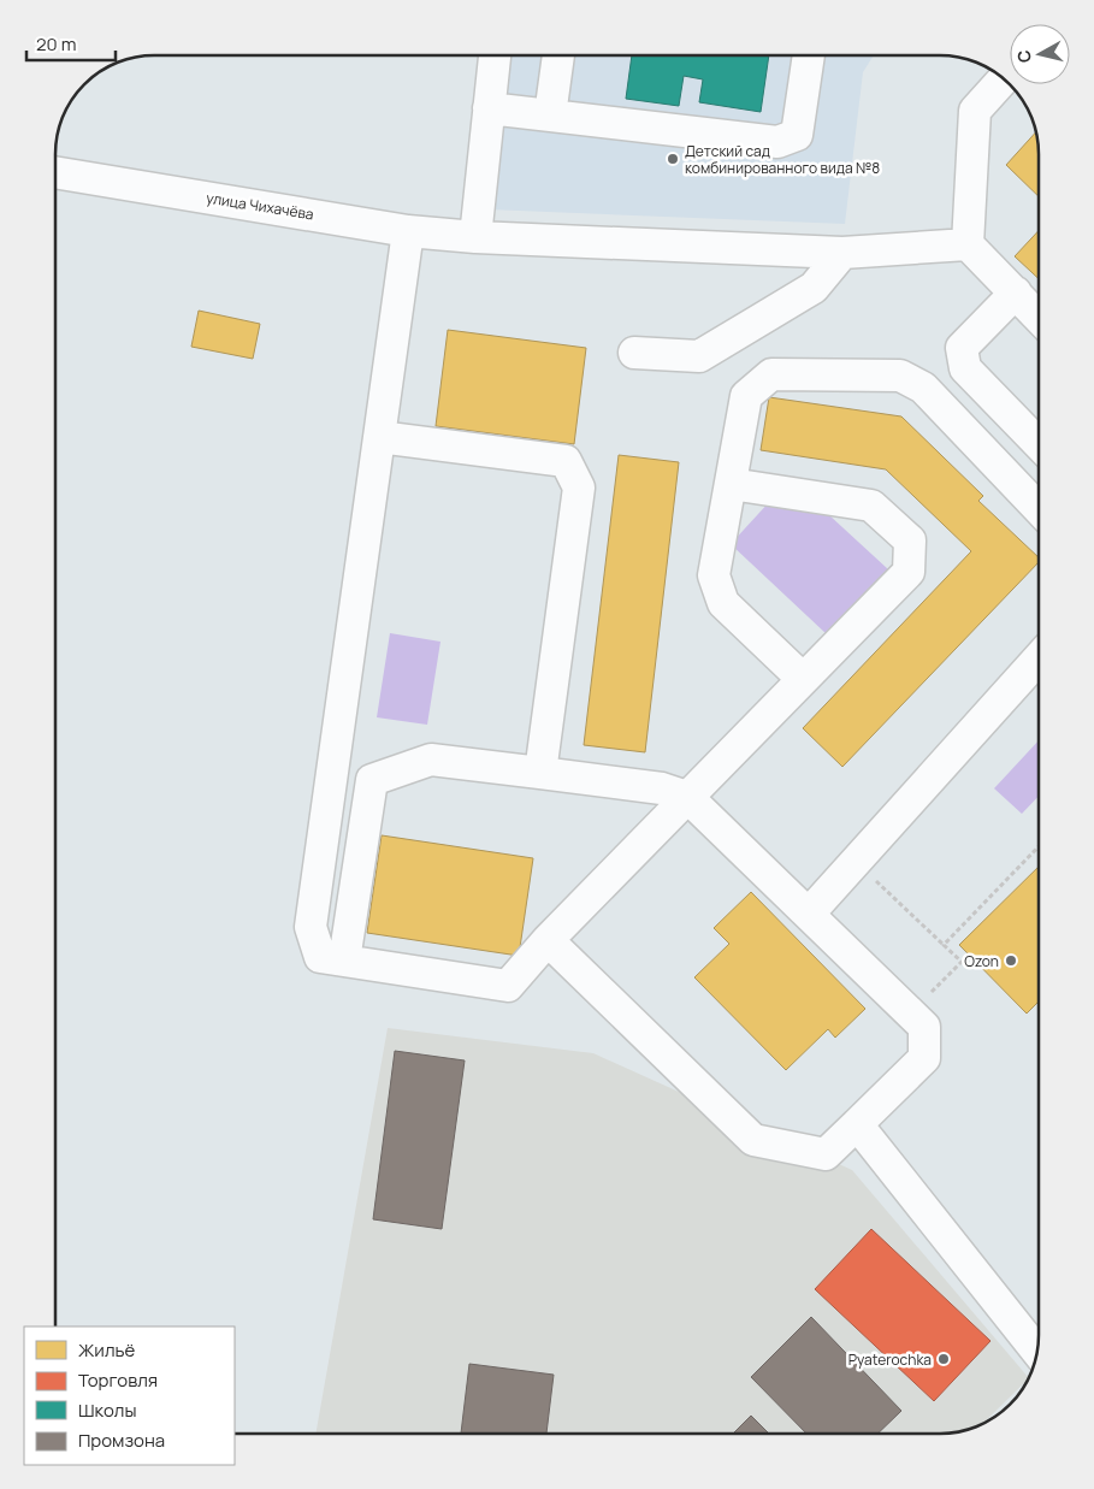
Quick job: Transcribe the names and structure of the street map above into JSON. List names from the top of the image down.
{
  "streets": {
    "street": ["улица Чихачёва"]
  },
  "places": ["Детский сад комбинированного вида №8", "Ozon", "Pyaterochka"],
  "legend": [
    "Жильё",
    "Торговля",
    "Школы",
    "Промзона"
  ],
  "scale_bar": "20 m",
  "north": "left"
}
